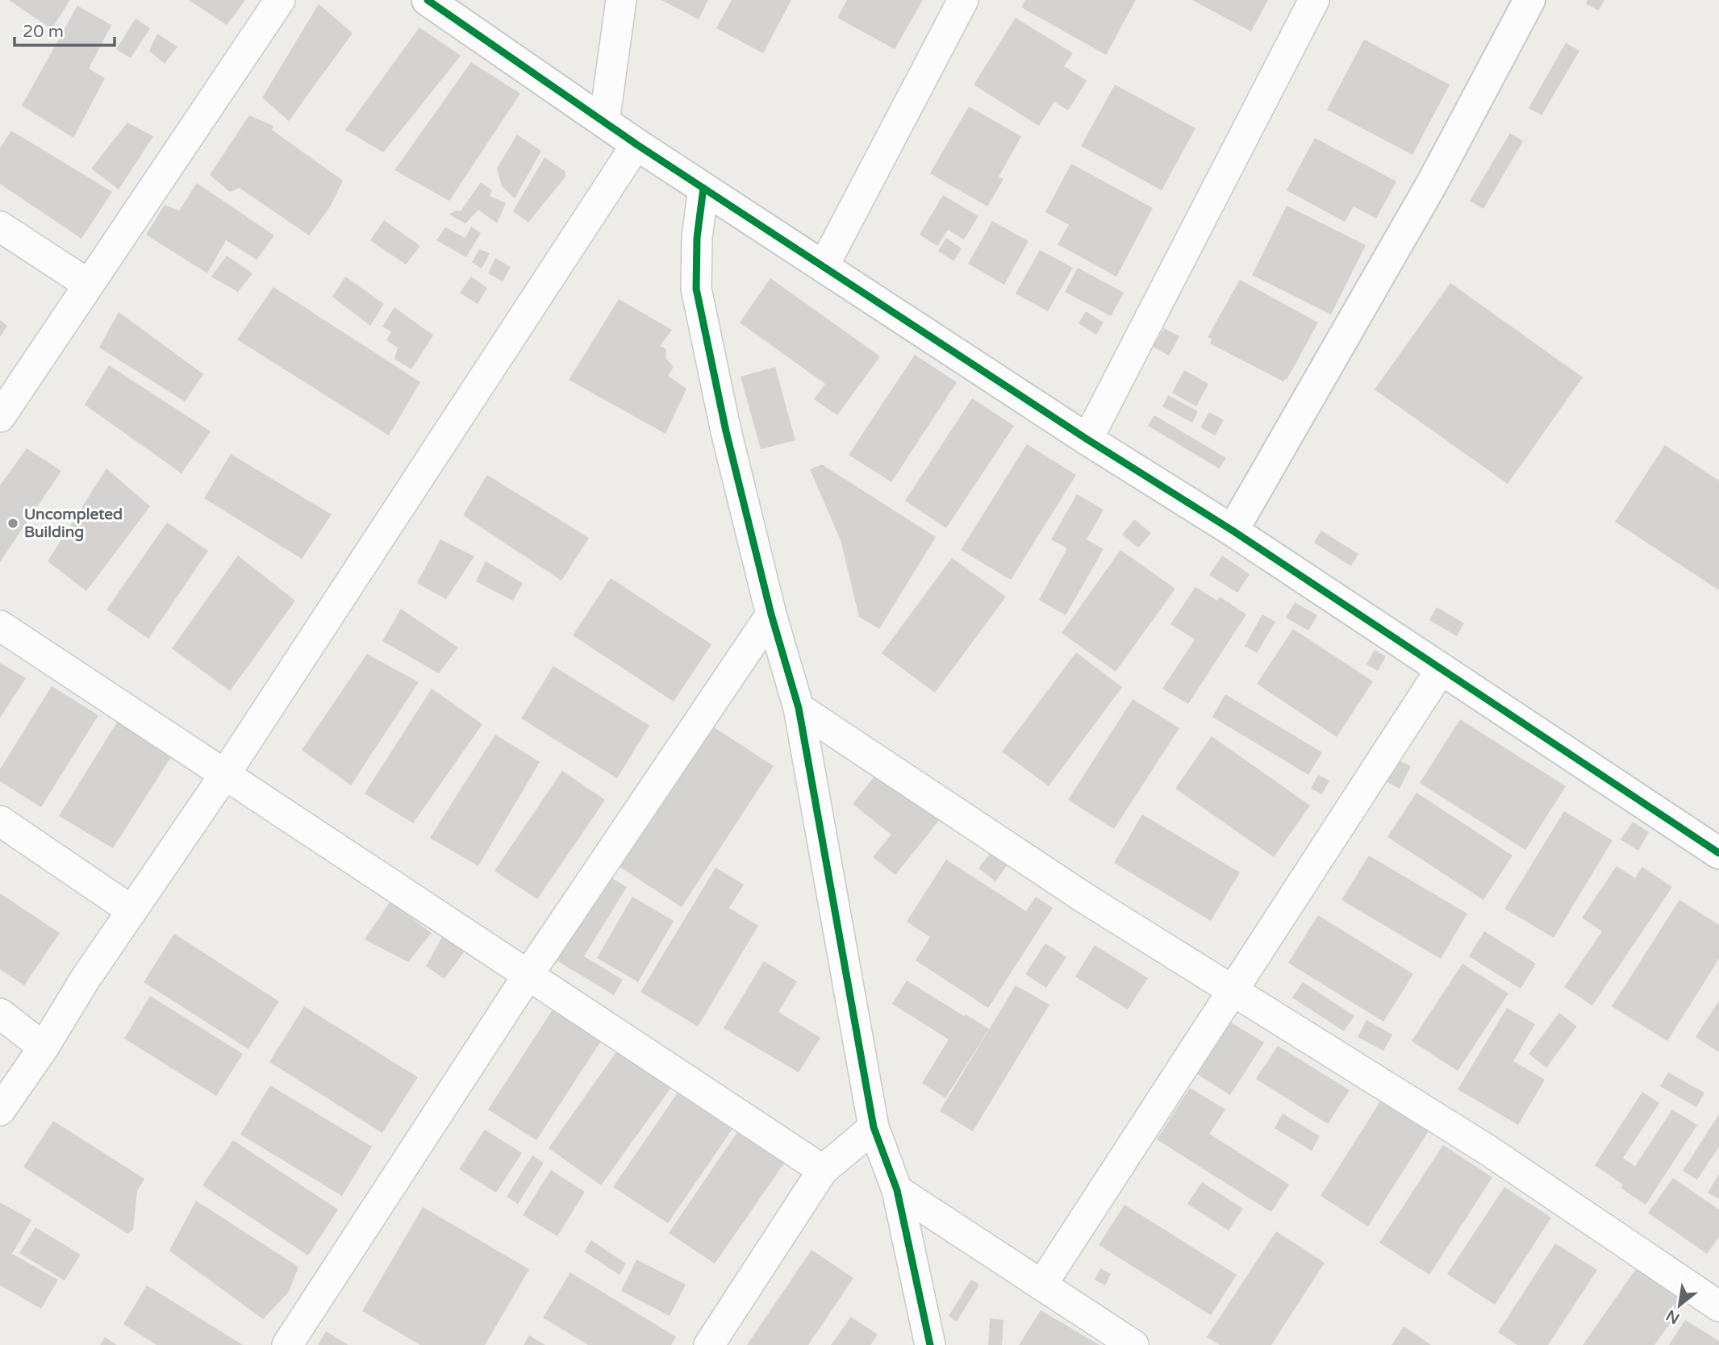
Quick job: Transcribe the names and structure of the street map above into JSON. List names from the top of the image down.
{
  "places": ["Uncompleted Building"],
  "scale_bar": "20 m",
  "north": "bottom left"
}
